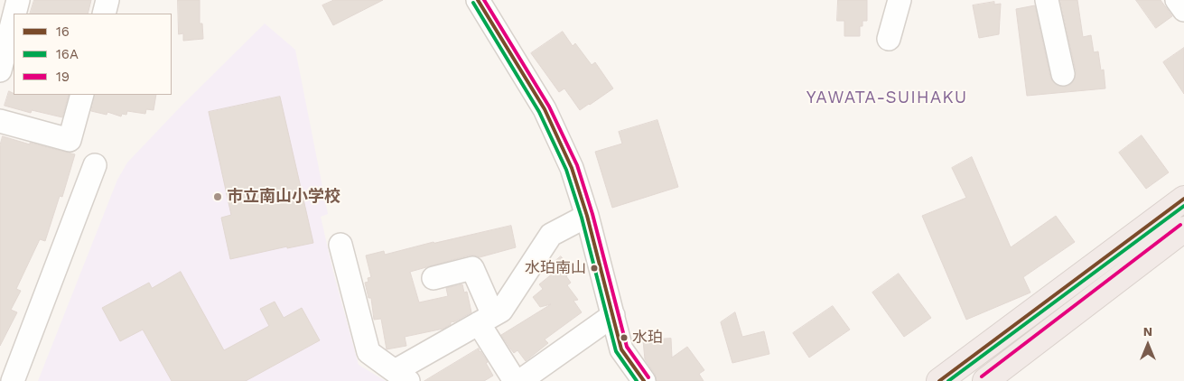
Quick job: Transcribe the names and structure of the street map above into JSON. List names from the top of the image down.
{
  "districts": ["YAWATA-SUIHAKU"],
  "places": ["市立南山小学校", "水珀南山", "水珀"],
  "lines": ["transit line 16", "transit line 19", "transit line 16A"],
  "legend": ["16", "16A", "19"],
  "north": "top"
}
